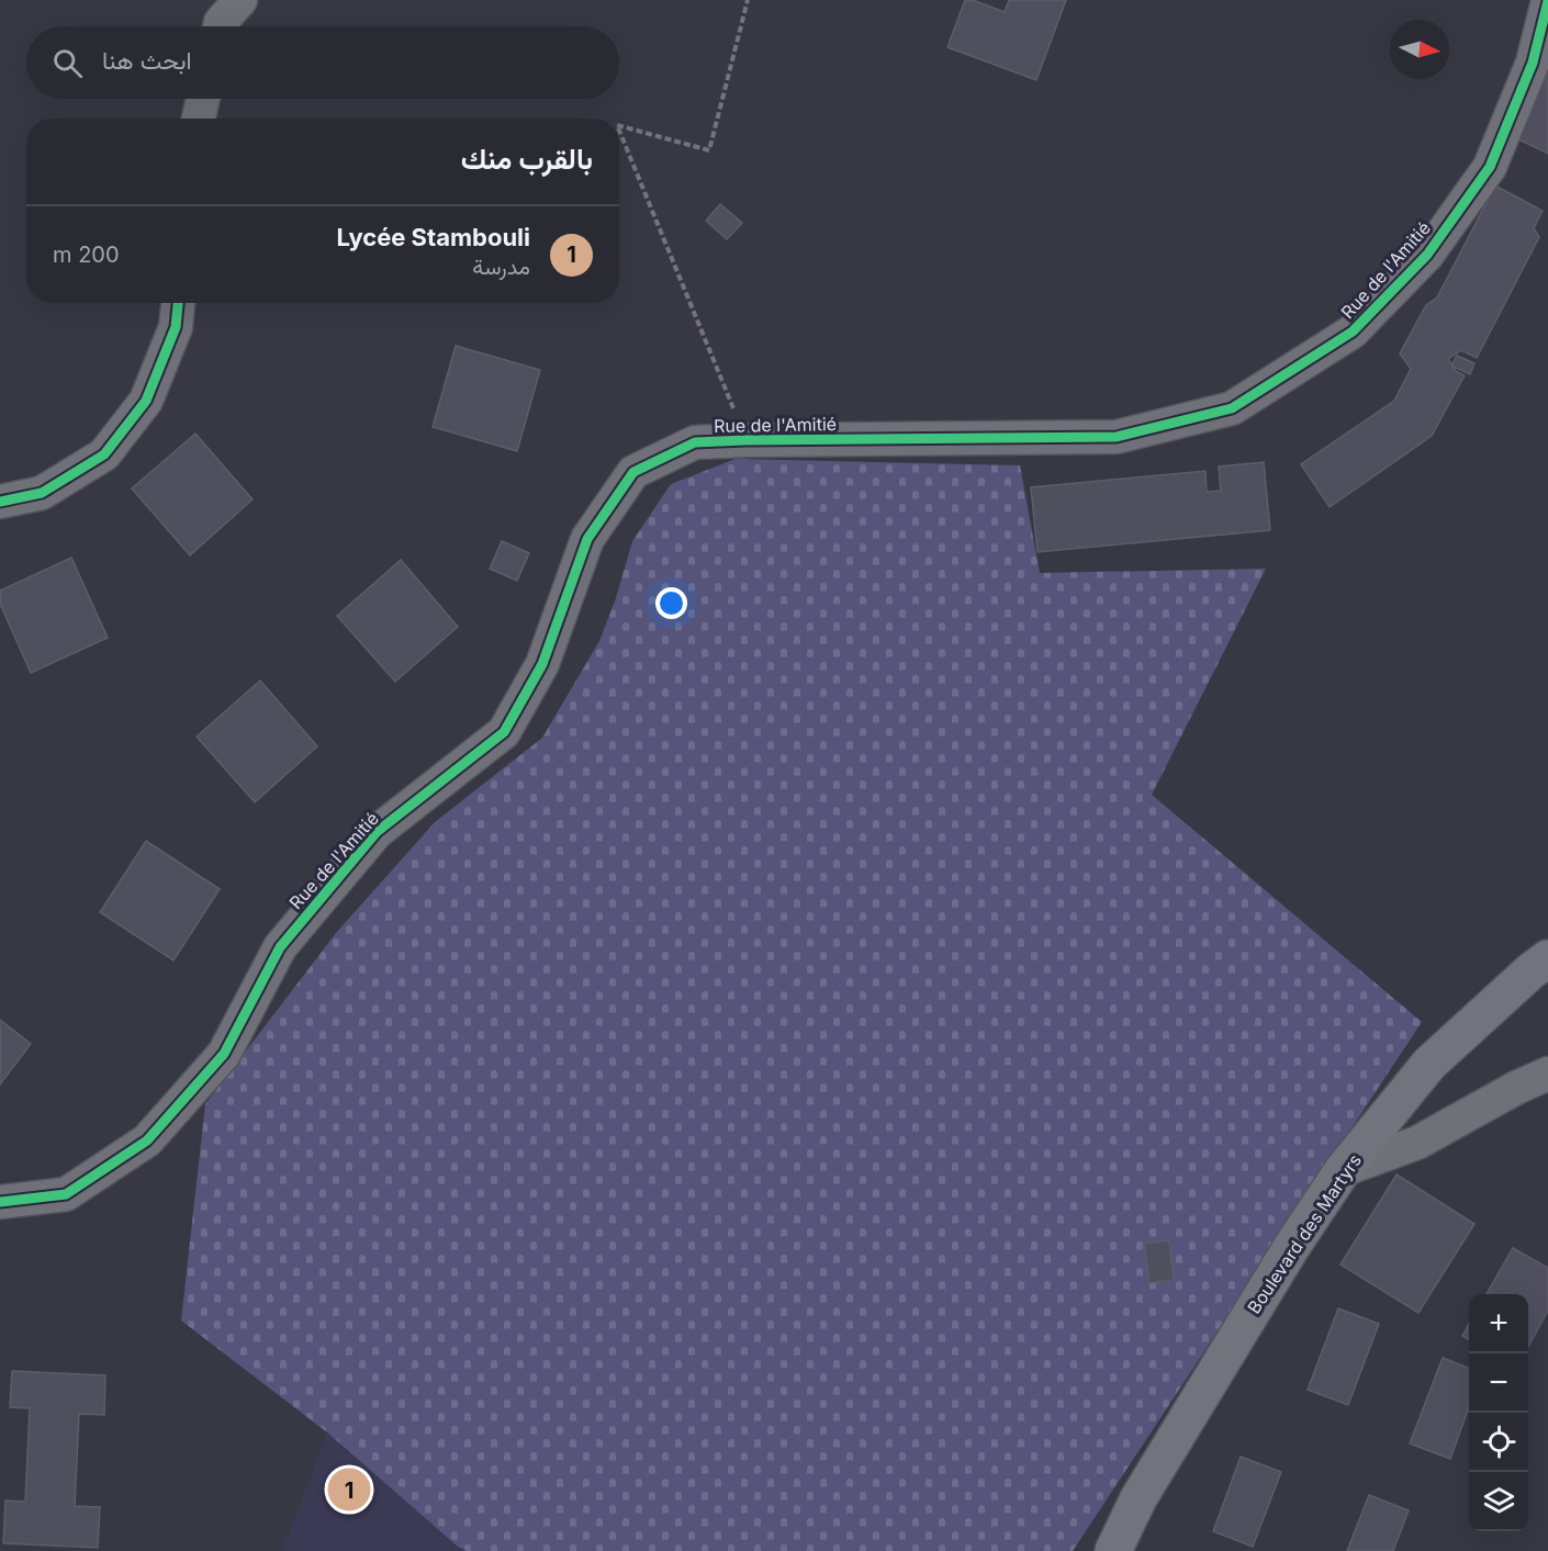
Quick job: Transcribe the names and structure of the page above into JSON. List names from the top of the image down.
{
  "streets": {
    "main road": ["Boulevard des Martyrs"],
    "street": ["Rue de l'Amitié"]
  },
  "north": "right",
  "page": {
    "search": "ابحث هنا",
    "heading": "بالقرب منك",
    "list": [
      {
        "mark": "1",
        "name": "Lycée Stambouli",
        "note": "مدرسة",
        "value": "200 m"
      }
    ],
    "map_buttons": ["+", "−"],
    "pins": "1"
  }
}
